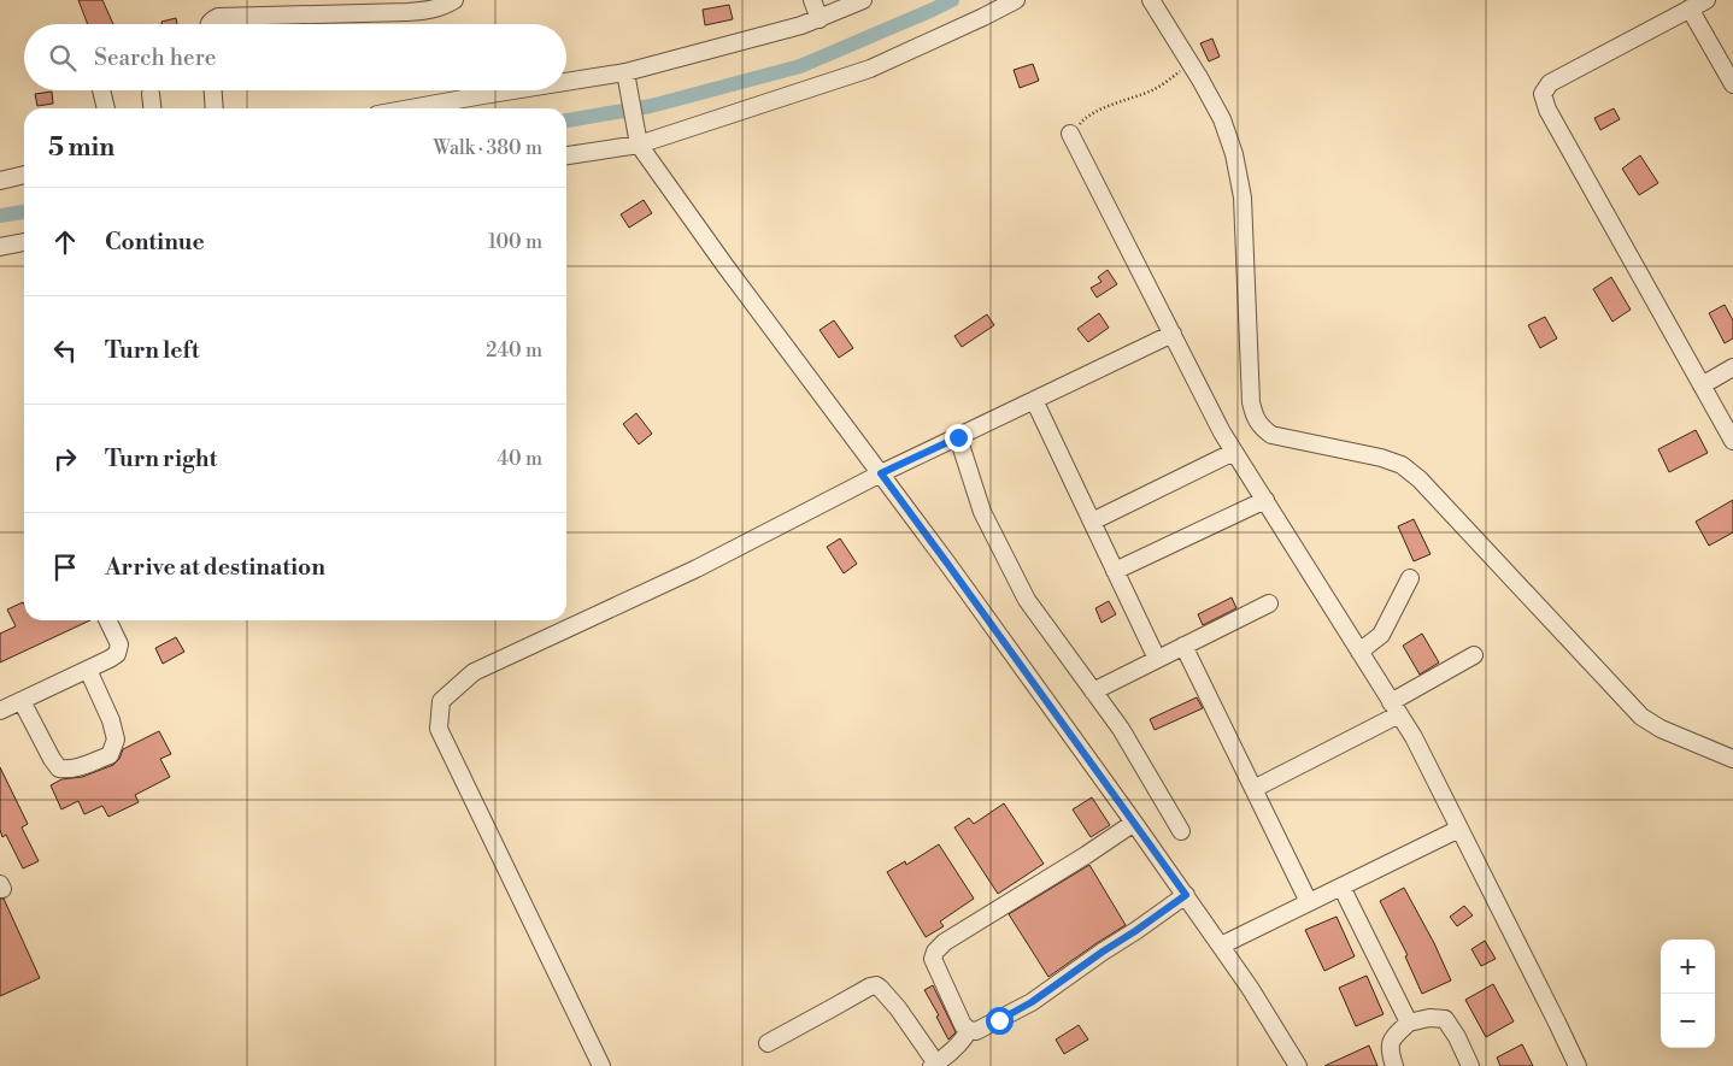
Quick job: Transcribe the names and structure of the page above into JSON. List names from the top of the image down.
{
  "page": {
    "search": "Search here",
    "heading": ["5 min", "Walk · 380 m"],
    "list": [
      ["Continue", "100 m"],
      ["Turn left", "240 m"],
      ["Turn right", "40 m"],
      "Arrive at destination"
    ],
    "map_buttons": ["+", "−"]
  }
}
